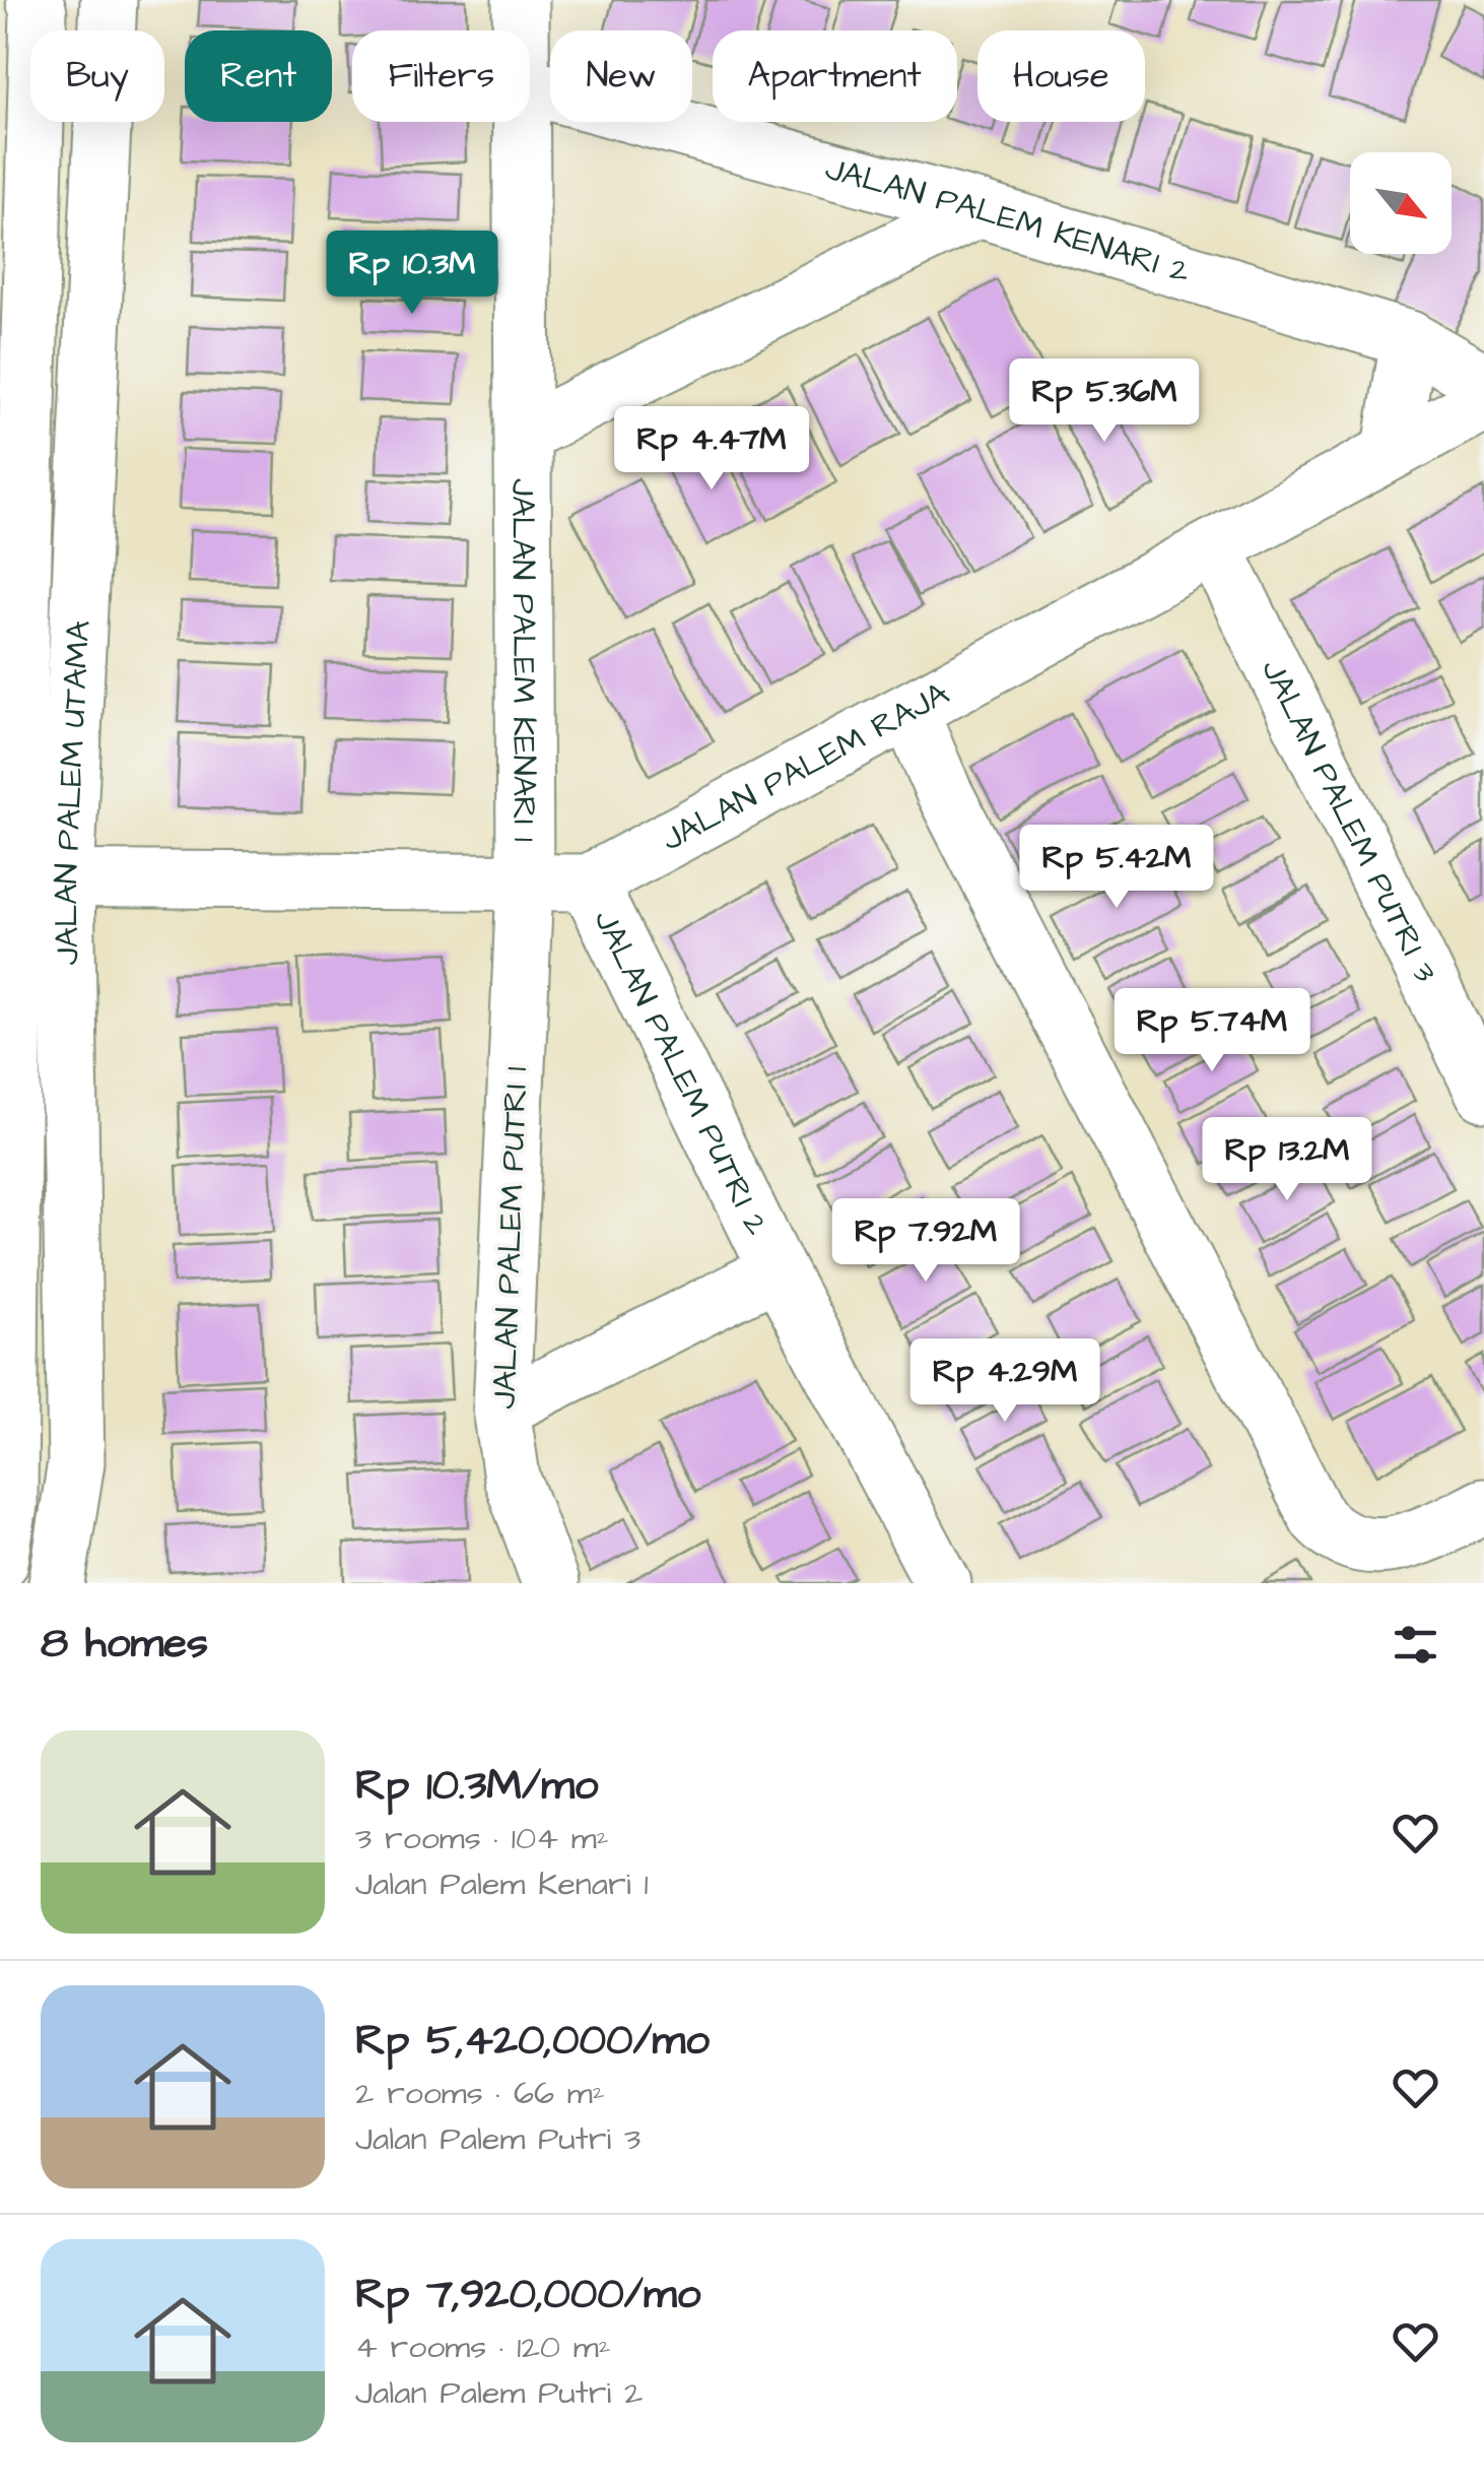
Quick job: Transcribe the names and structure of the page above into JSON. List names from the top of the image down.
{
  "streets": {
    "street": [
      "JALAN PALEM KENARI 2",
      "JALAN PALEM KENARI 1",
      "JALAN PALEM RAJA",
      "JALAN PALEM UTAMA",
      "JALAN PALEM PUTRI 3",
      "JALAN PALEM PUTRI 2",
      "JALAN PALEM PUTRI 1"
    ]
  },
  "crossings": [
    ["JALAN PALEM KENARI 2", "JALAN PALEM KENARI 1"],
    ["JALAN PALEM KENARI 1", "JALAN PALEM RAJA"],
    ["JALAN PALEM KENARI 1", "JALAN PALEM PUTRI 1"],
    ["JALAN PALEM RAJA", "JALAN PALEM UTAMA"],
    ["JALAN PALEM RAJA", "JALAN PALEM PUTRI 3"],
    ["JALAN PALEM RAJA", "JALAN PALEM PUTRI 2"],
    ["JALAN PALEM RAJA", "JALAN PALEM PUTRI 1"]
  ],
  "north": "bottom right",
  "page": {
    "chip": [
      "Buy",
      "Rent",
      "Filters",
      "New",
      "Apartment",
      "House"
    ],
    "price": [
      "Rp 10.3M",
      "Rp 5.36M",
      "Rp 4.47M",
      "Rp 5.42M",
      "Rp 5.74M",
      "Rp 13.2M",
      "Rp 7.92M",
      "Rp 4.29M"
    ],
    "heading": "8 homes",
    "list": [
      {
        "name": "Rp 10.3M/mo",
        "note": "3 rooms · 104 m² · Jalan Palem Kenari 1"
      },
      {
        "name": "Rp 5,420,000/mo",
        "note": "2 rooms · 66 m² · Jalan Palem Putri 3"
      },
      {
        "name": "Rp 7,920,000/mo",
        "note": "4 rooms · 120 m² · Jalan Palem Putri 2"
      }
    ]
  }
}
